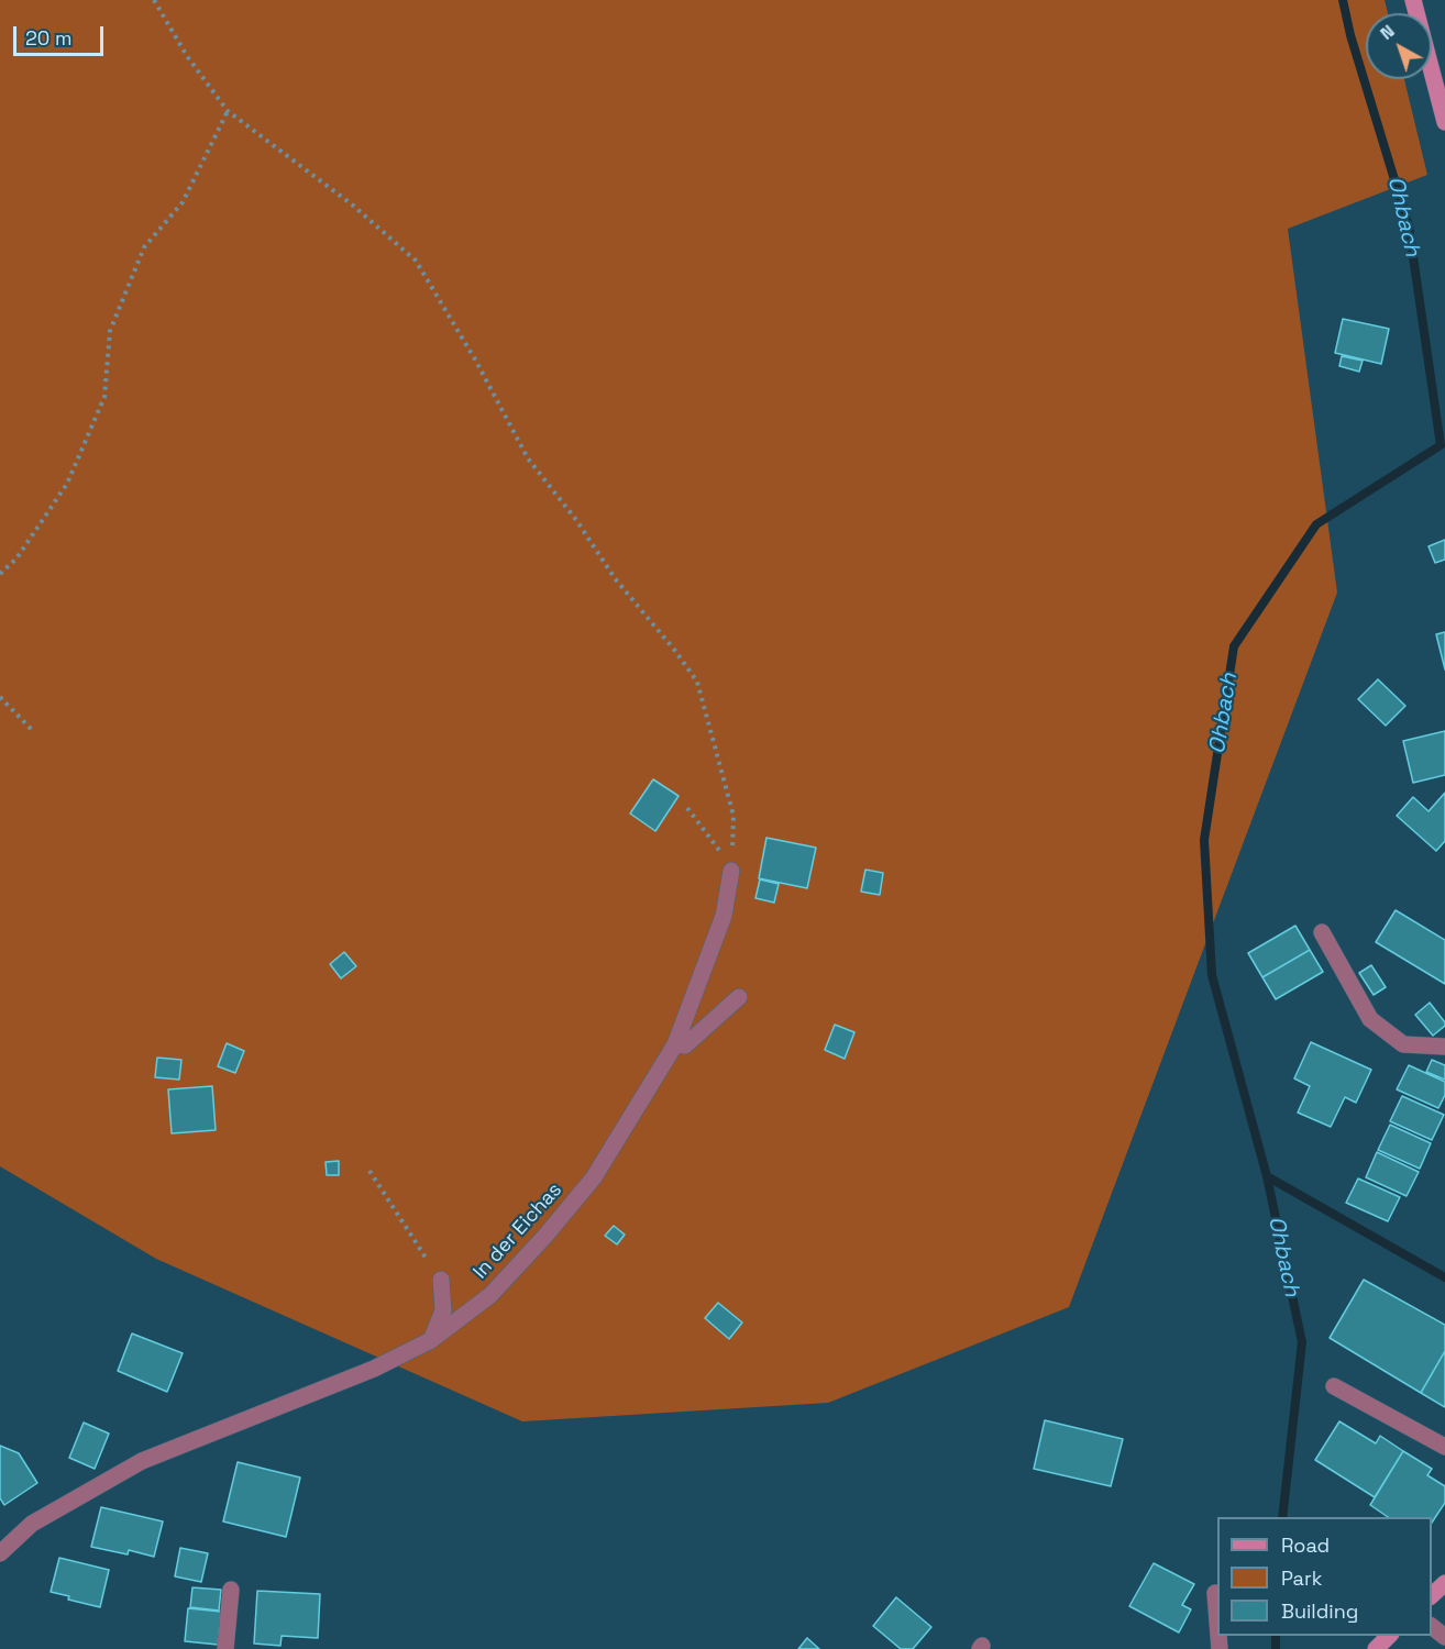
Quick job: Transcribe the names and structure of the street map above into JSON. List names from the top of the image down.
{
  "streets": {
    "street": ["In der Eichas"]
  },
  "water": ["Ohbach"],
  "legend": ["Road", "Park", "Building"],
  "scale_bar": "20 m",
  "north": "top left"
}
